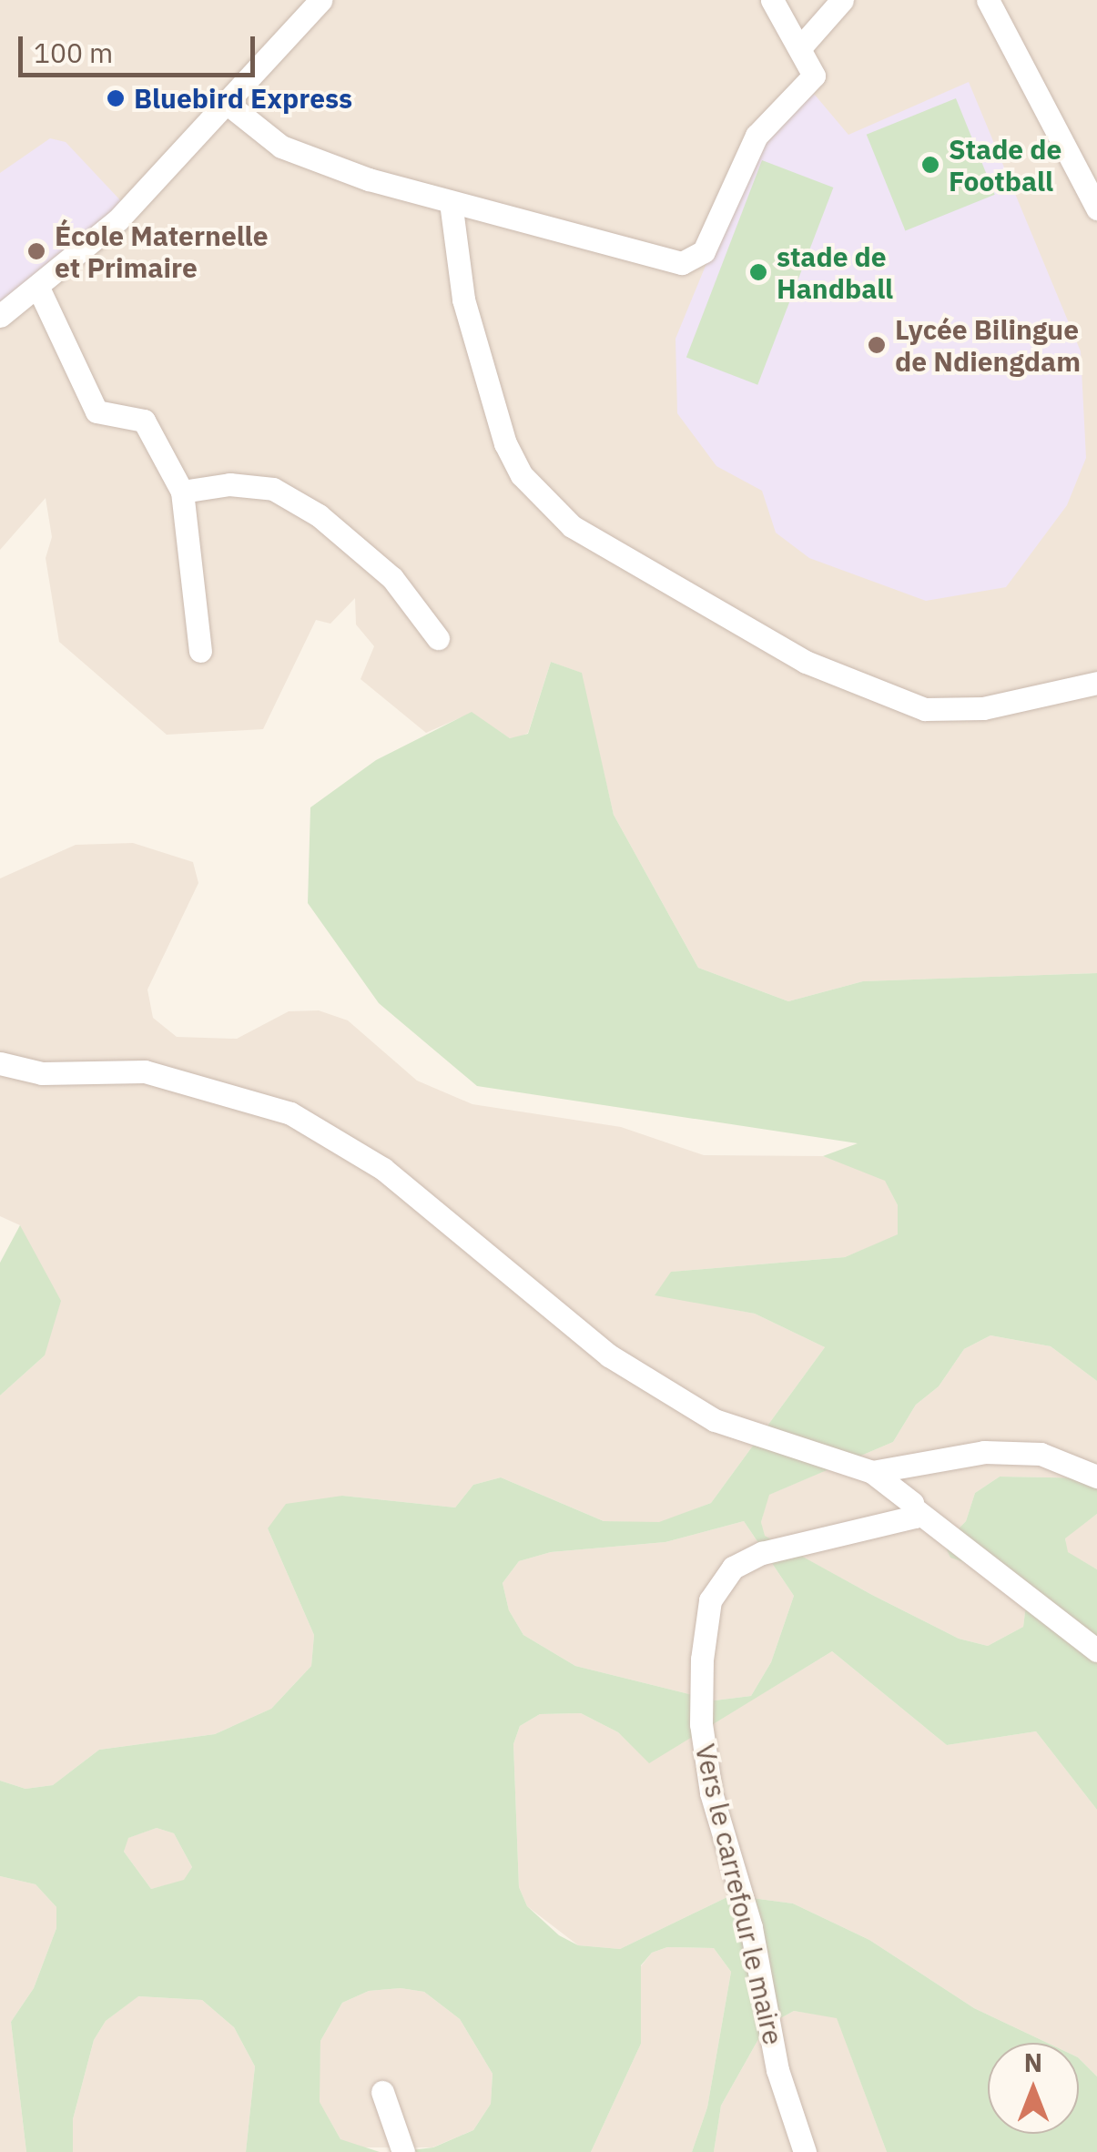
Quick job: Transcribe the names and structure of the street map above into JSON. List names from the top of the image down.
{
  "streets": {
    "street": ["Vers le carrefour le maire"]
  },
  "places": [
    "Bluebird Express",
    "Stade de Football",
    "École Maternelle et Primaire",
    "stade de Handball",
    "Lycée Bilingue de Ndiengdam"
  ],
  "scale_bar": "100 m",
  "north": "top"
}
